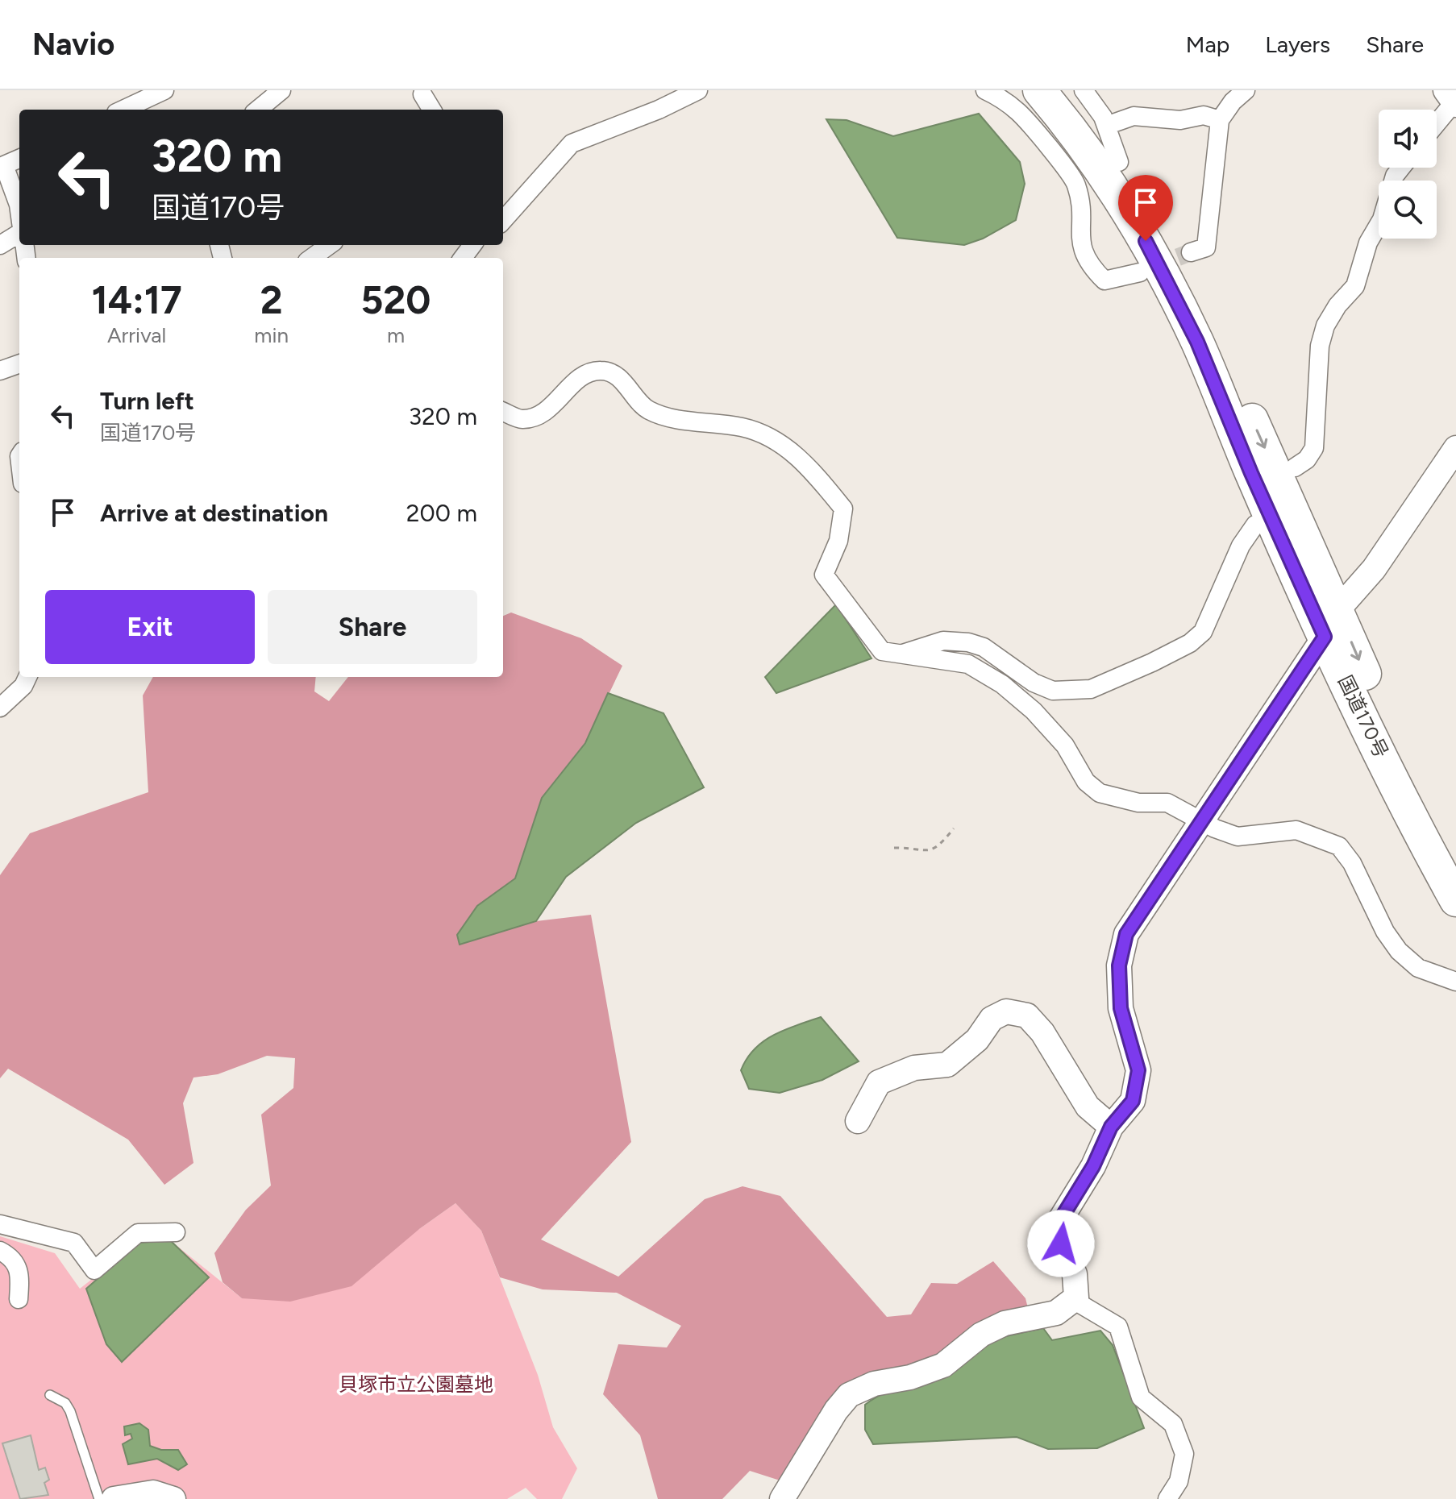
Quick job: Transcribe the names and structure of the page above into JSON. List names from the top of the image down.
{
  "streets": {
    "highway": ["国道170号"]
  },
  "parks": ["貝塚市立公園墓地"],
  "page": {
    "header": "Navio",
    "nav": ["Map", "Layers", "Share"],
    "turn": ["320 m", "国道170号"],
    "eta": [
      "14:17",
      "Arrival",
      "2",
      "min",
      "520",
      "m"
    ],
    "list": [
      {
        "name": "Turn left",
        "note": "国道170号",
        "value": "320 m"
      },
      {
        "name": "Arrive at destination",
        "value": "200 m"
      }
    ],
    "buttons": ["Exit", "Share"]
  }
}
